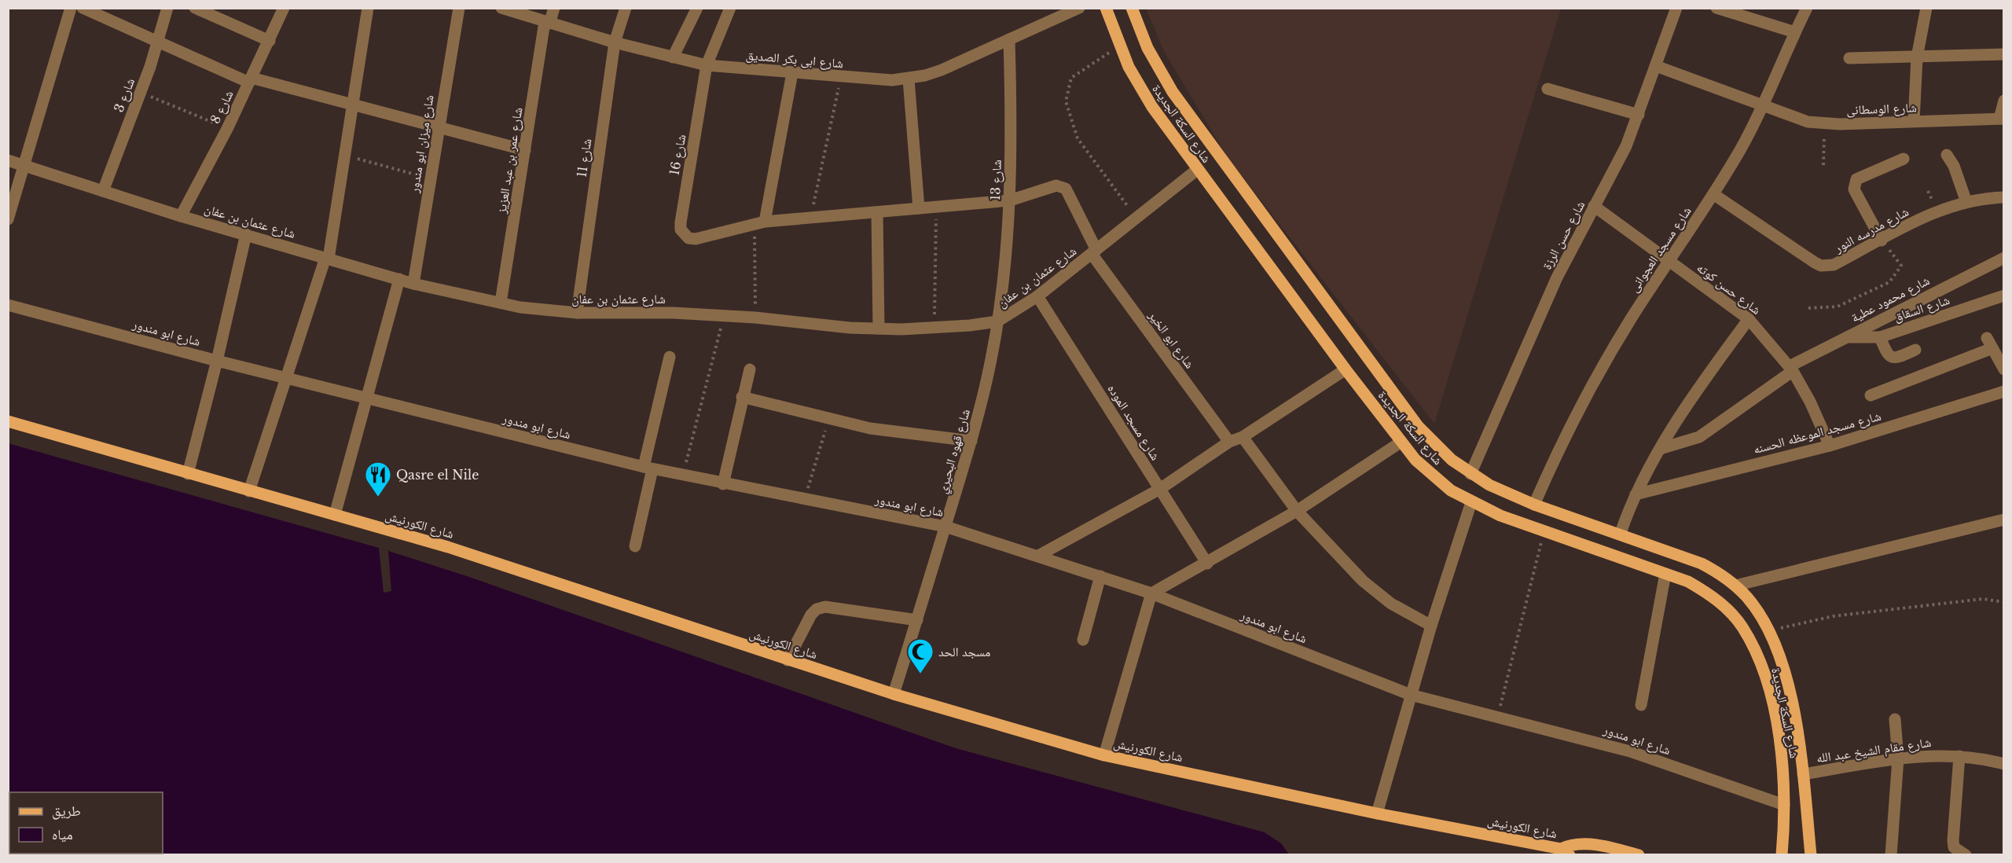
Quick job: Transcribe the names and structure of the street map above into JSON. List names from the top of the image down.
{
  "streets": {
    "main road": ["شارع السكة الجديدة", "شارع الكورنيش"],
    "street": [
      "شارع ابى بكر الصديق",
      "شارع 3",
      "شارع 8",
      "شارع الوسطانى",
      "شارع ميزان ابو مندور",
      "شارع 16",
      "شارع 11",
      "شارع عمر بن عبد العزيز",
      "شارع 13",
      "شارع عثمان بن عفان",
      "شارع مدرسه النور",
      "شارع حسن الرزة",
      "شارع مسجد العجوانى",
      "شارع حسن كوته",
      "شارع محمود عطية",
      "شارع السقاق",
      "شارع ابو مندور",
      "شارع ابو الخير",
      "شارع مسجد الموده",
      "شارع مسجد الموعظه الحسنه",
      "شارع قهوه البحيري",
      "شارع مقام الشيخ عبد الله"
    ]
  },
  "crossings": [
    ["شارع ابى بكر الصديق", "شارع 16"],
    ["شارع ابى بكر الصديق", "شارع 11"],
    ["شارع ابى بكر الصديق", "شارع عمر بن عبد العزيز"],
    ["شارع ابى بكر الصديق", "شارع 13"],
    ["شارع 3", "شارع عثمان بن عفان"],
    ["شارع 8", "شارع عثمان بن عفان"],
    ["شارع الوسطانى", "شارع حسن الرزة"],
    ["شارع الوسطانى", "شارع مسجد العجوانى"],
    ["شارع السكة الجديدة", "شارع عثمان بن عفان"],
    ["شارع السكة الجديدة", "شارع حسن الرزة"],
    ["شارع السكة الجديدة", "شارع مسجد العجوانى"],
    ["شارع السكة الجديدة", "شارع ابو مندور"],
    ["شارع السكة الجديدة", "شارع مقام الشيخ عبد الله"],
    ["شارع ميزان ابو مندور", "شارع عثمان بن عفان"],
    ["شارع 11", "شارع عثمان بن عفان"],
    ["شارع عمر بن عبد العزيز", "شارع عثمان بن عفان"],
    ["شارع 13", "شارع عثمان بن عفان"],
    ["شارع 13", "شارع ابو الخير"],
    ["شارع 13", "شارع قهوه البحيري"],
    ["شارع عثمان بن عفان", "شارع ابو الخير"],
    ["شارع عثمان بن عفان", "شارع مسجد الموده"],
    ["شارع عثمان بن عفان", "شارع قهوه البحيري"],
    ["شارع مدرسه النور", "شارع مسجد العجوانى"],
    ["شارع حسن الرزة", "شارع حسن كوته"],
    ["شارع مسجد العجوانى", "شارع حسن كوته"],
    ["شارع حسن كوته", "شارع محمود عطية"],
    ["شارع حسن كوته", "شارع مسجد الموعظه الحسنه"],
    ["شارع محمود عطية", "شارع السقاق"],
    ["شارع ابو مندور", "شارع قهوه البحيري"],
    ["شارع قهوه البحيري", "شارع الكورنيش"]
  ],
  "places": {
    "restaurant": ["Qasre el Nile"],
    "mosque": ["مسجد الحد"]
  },
  "legend": ["طريق", "مياه"]
}
